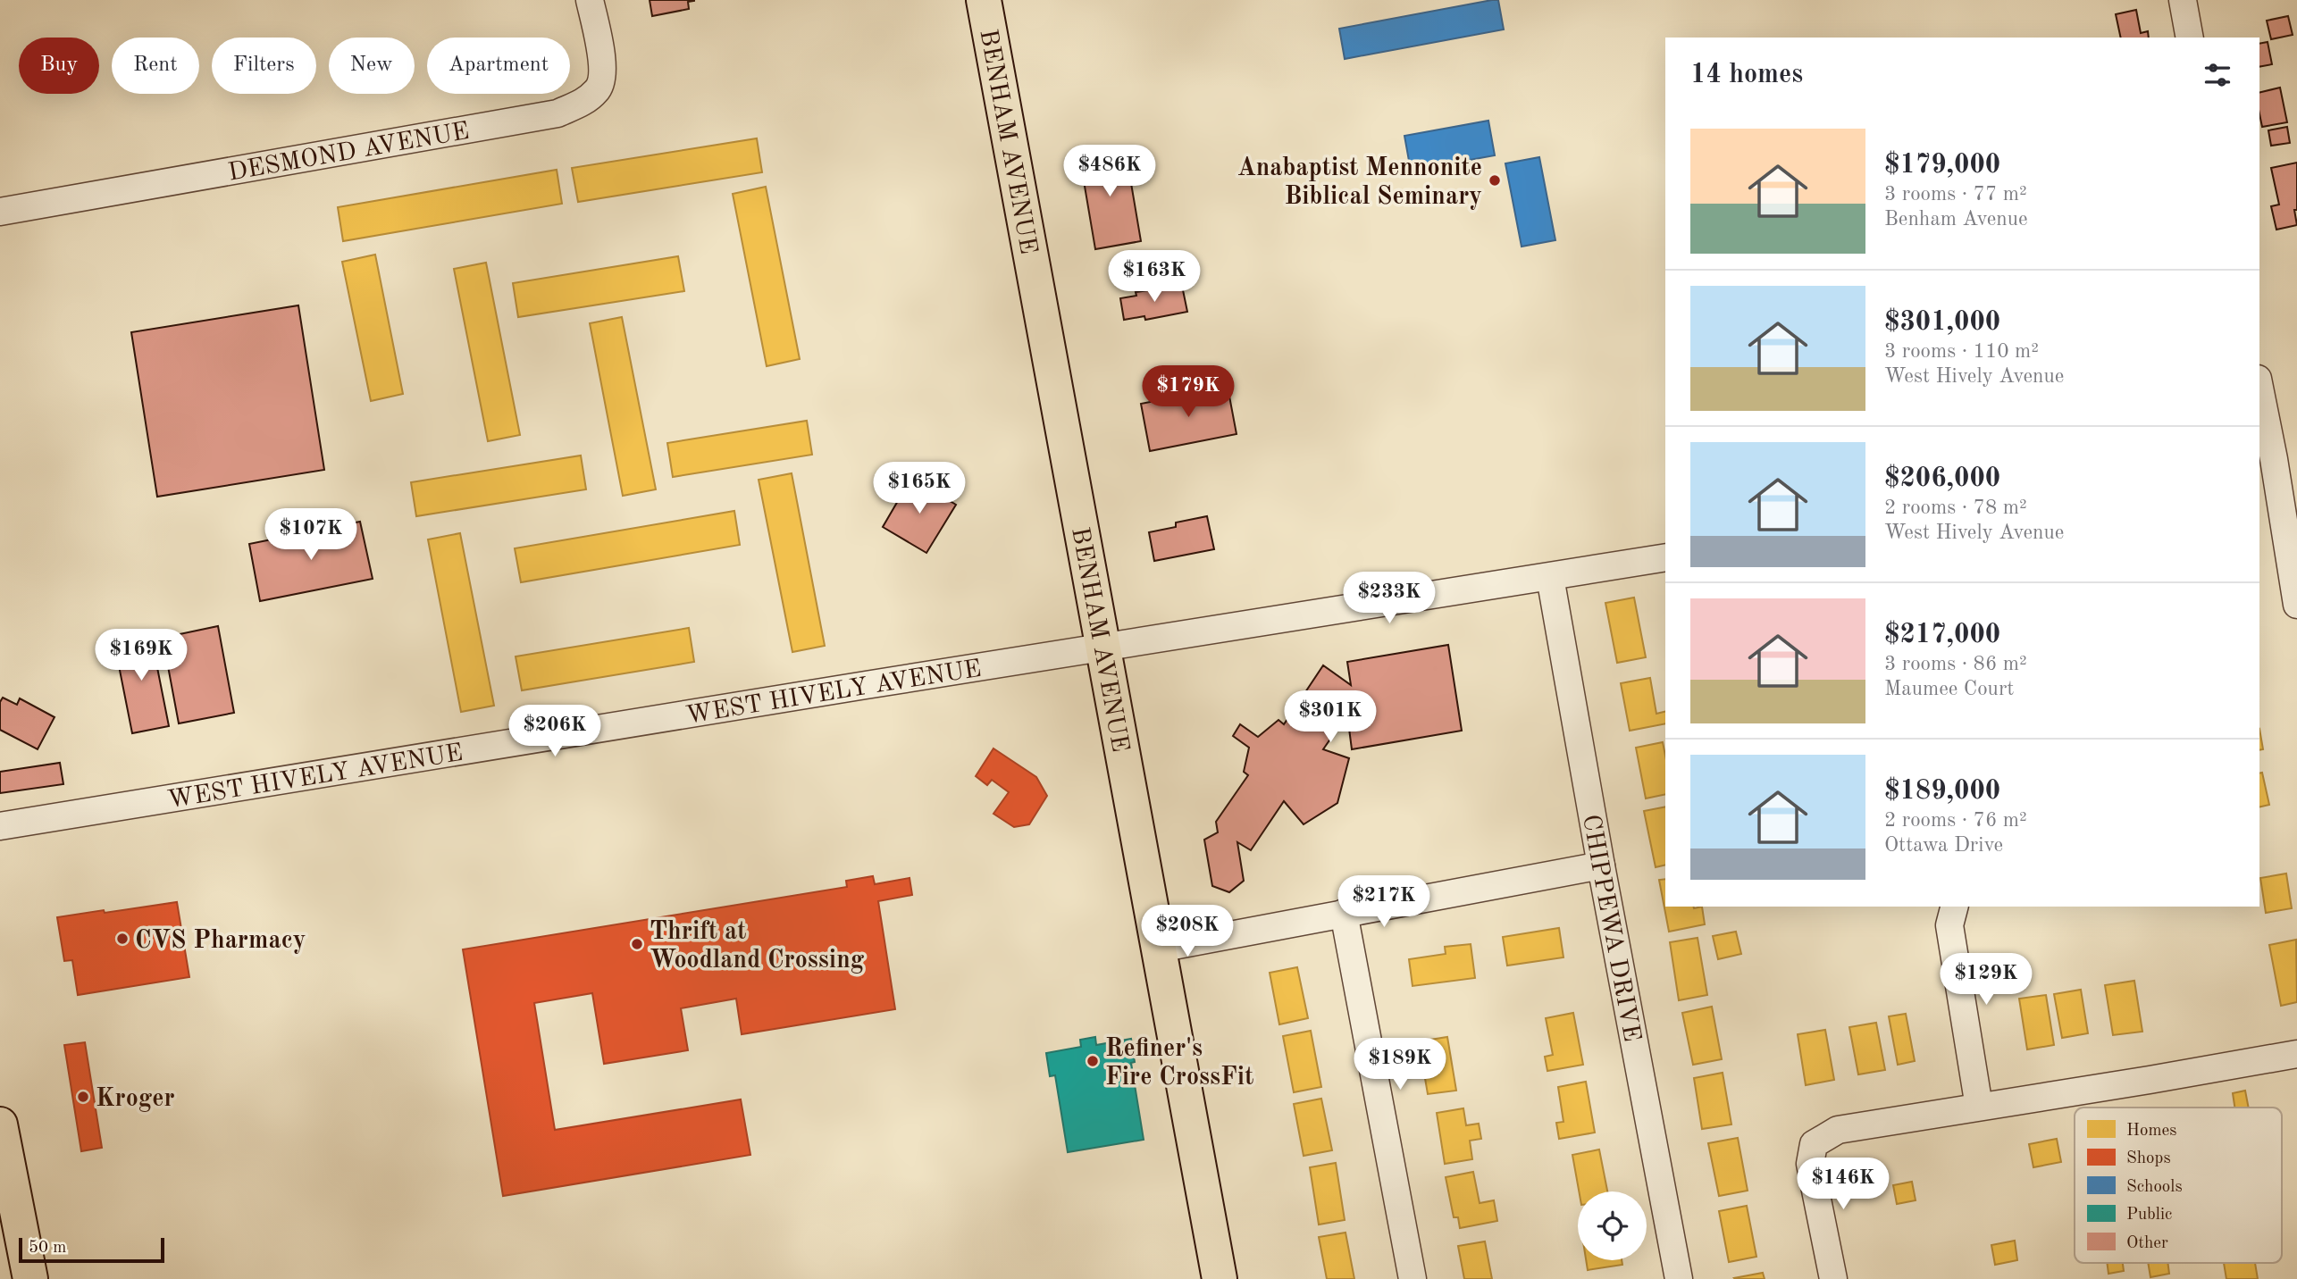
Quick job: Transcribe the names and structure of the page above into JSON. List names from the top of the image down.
{
  "streets": {
    "main road": ["BENHAM AVENUE"],
    "street": ["DESMOND AVENUE", "WEST HIVELY AVENUE", "CHIPPEWA DRIVE"]
  },
  "crossings": [
    ["BENHAM AVENUE", "WEST HIVELY AVENUE"],
    ["WEST HIVELY AVENUE", "CHIPPEWA DRIVE"]
  ],
  "places": [
    "Anabaptist Mennonite Biblical Seminary",
    "CVS Pharmacy",
    "Thrift at Woodland Crossing",
    "Refiner's Fire CrossFit",
    "Kroger"
  ],
  "legend": [
    "Homes",
    "Shops",
    "Schools",
    "Public",
    "Other"
  ],
  "scale_bar": "50 m",
  "page": {
    "chip": [
      "Buy",
      "Rent",
      "Filters",
      "New",
      "Apartment"
    ],
    "heading": "14 homes",
    "list": [
      {
        "name": "$179,000",
        "note": "3 rooms · 77 m² · Benham Avenue"
      },
      {
        "name": "$301,000",
        "note": "3 rooms · 110 m² · West Hively Avenue"
      },
      {
        "name": "$206,000",
        "note": "2 rooms · 78 m² · West Hively Avenue"
      },
      {
        "name": "$217,000",
        "note": "3 rooms · 86 m² · Maumee Court"
      },
      {
        "name": "$189,000",
        "note": "2 rooms · 76 m² · Ottawa Drive"
      }
    ],
    "price": [
      "$486K",
      "$163K",
      "$179K",
      "$165K",
      "$107K",
      "$233K",
      "$169K",
      "$301K",
      "$206K",
      "$217K",
      "$208K",
      "$129K",
      "$189K",
      "$146K"
    ],
    "scale": "50 m"
  }
}
